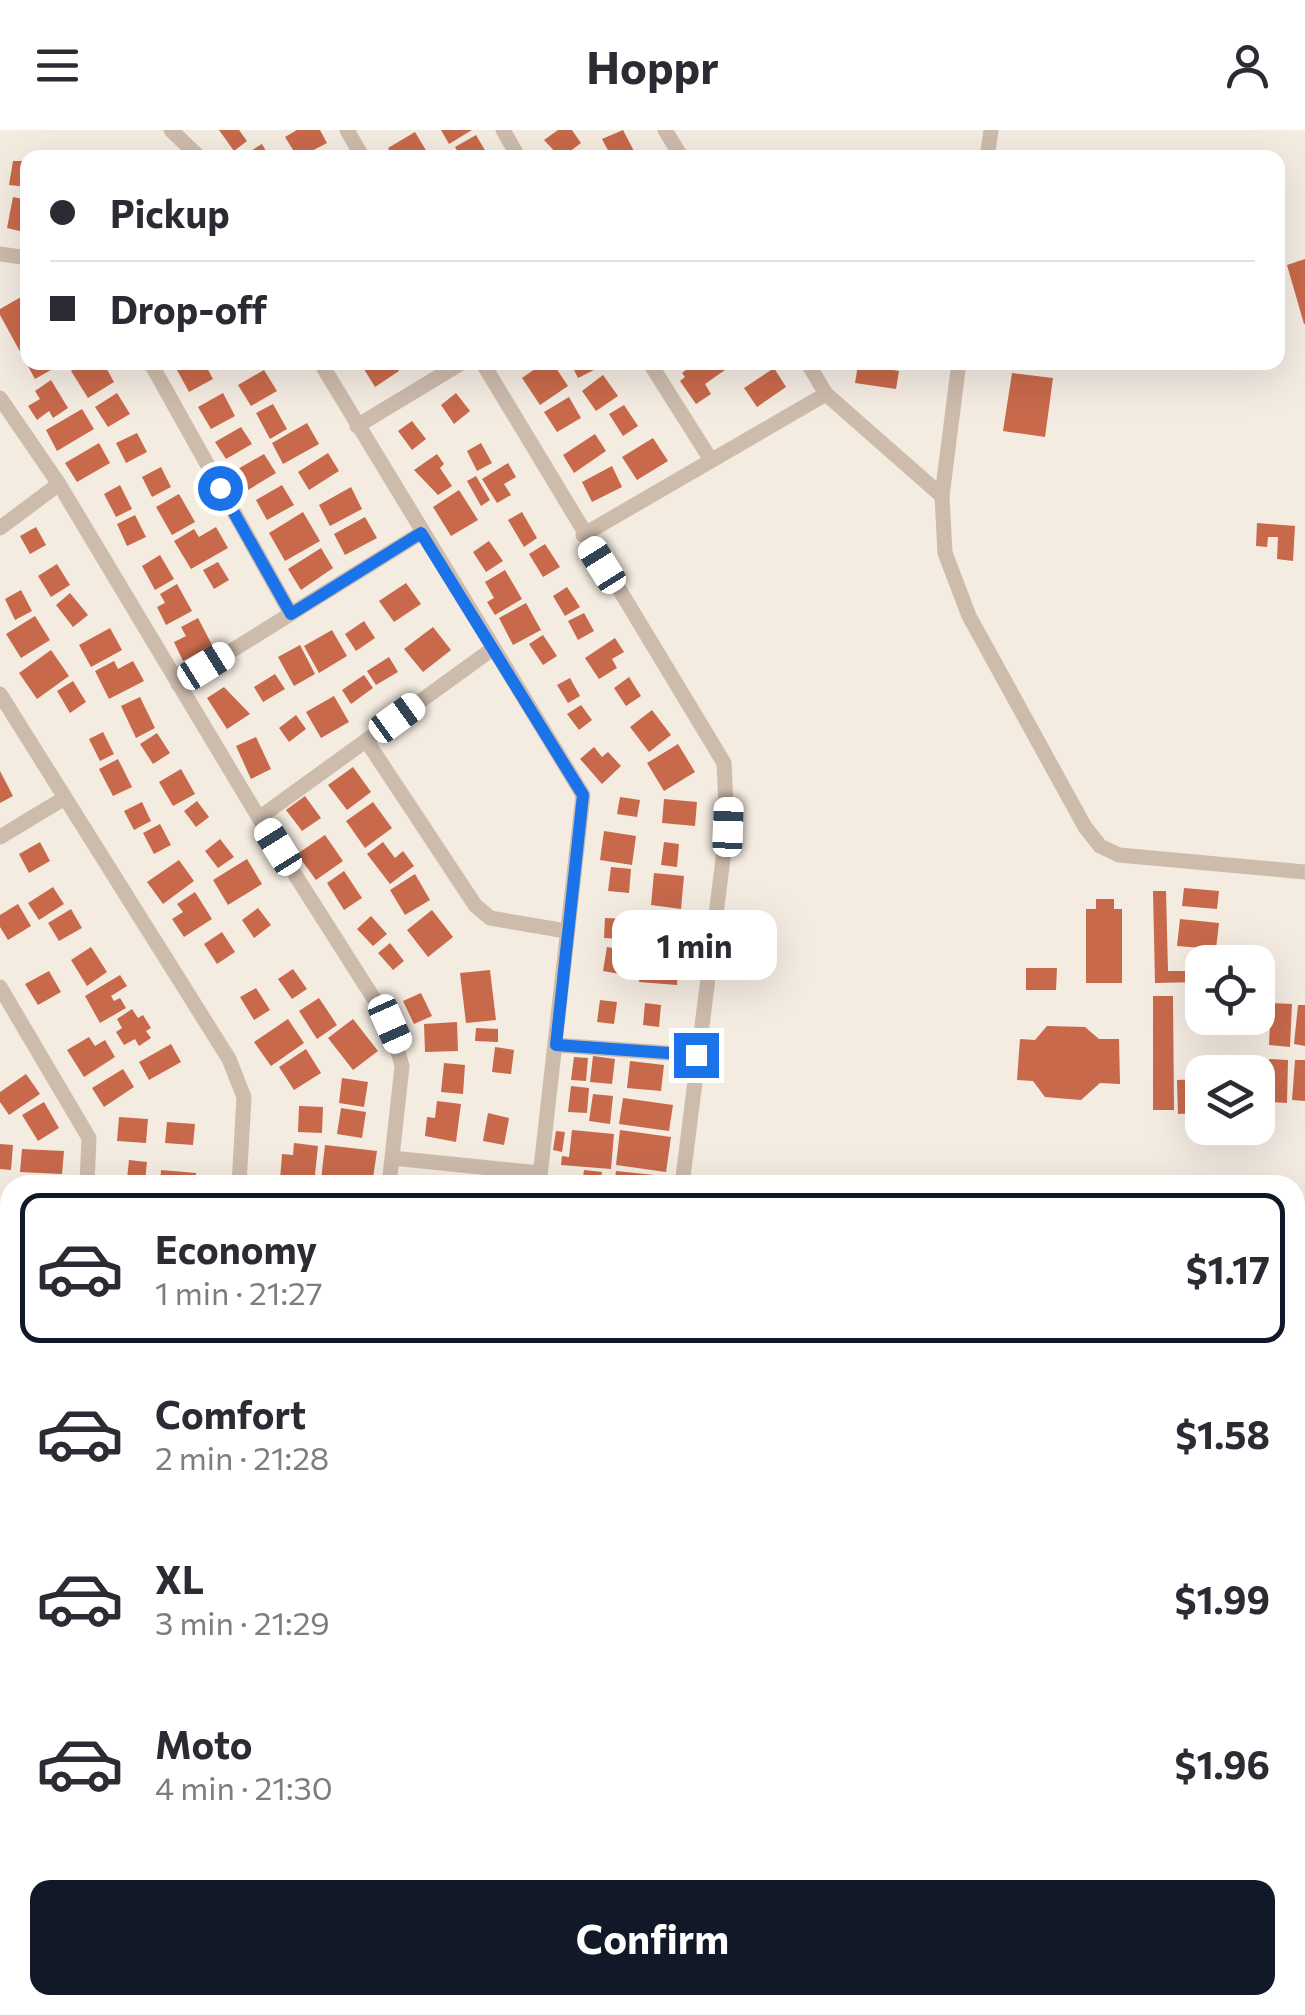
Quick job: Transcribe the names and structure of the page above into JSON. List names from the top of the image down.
{
  "page": {
    "header": "Hoppr",
    "banner": ["Pickup", "Drop-off"],
    "bubble": "1 min",
    "list": [
      {
        "name": "Economy",
        "note": "1 min · 21:27",
        "value": "$1.17"
      },
      {
        "name": "Comfort",
        "note": "2 min · 21:28",
        "value": "$1.58"
      },
      {
        "name": "XL",
        "note": "3 min · 21:29",
        "value": "$1.99"
      },
      {
        "name": "Moto",
        "note": "4 min · 21:30",
        "value": "$1.96"
      }
    ],
    "buttons": "Confirm"
  }
}
